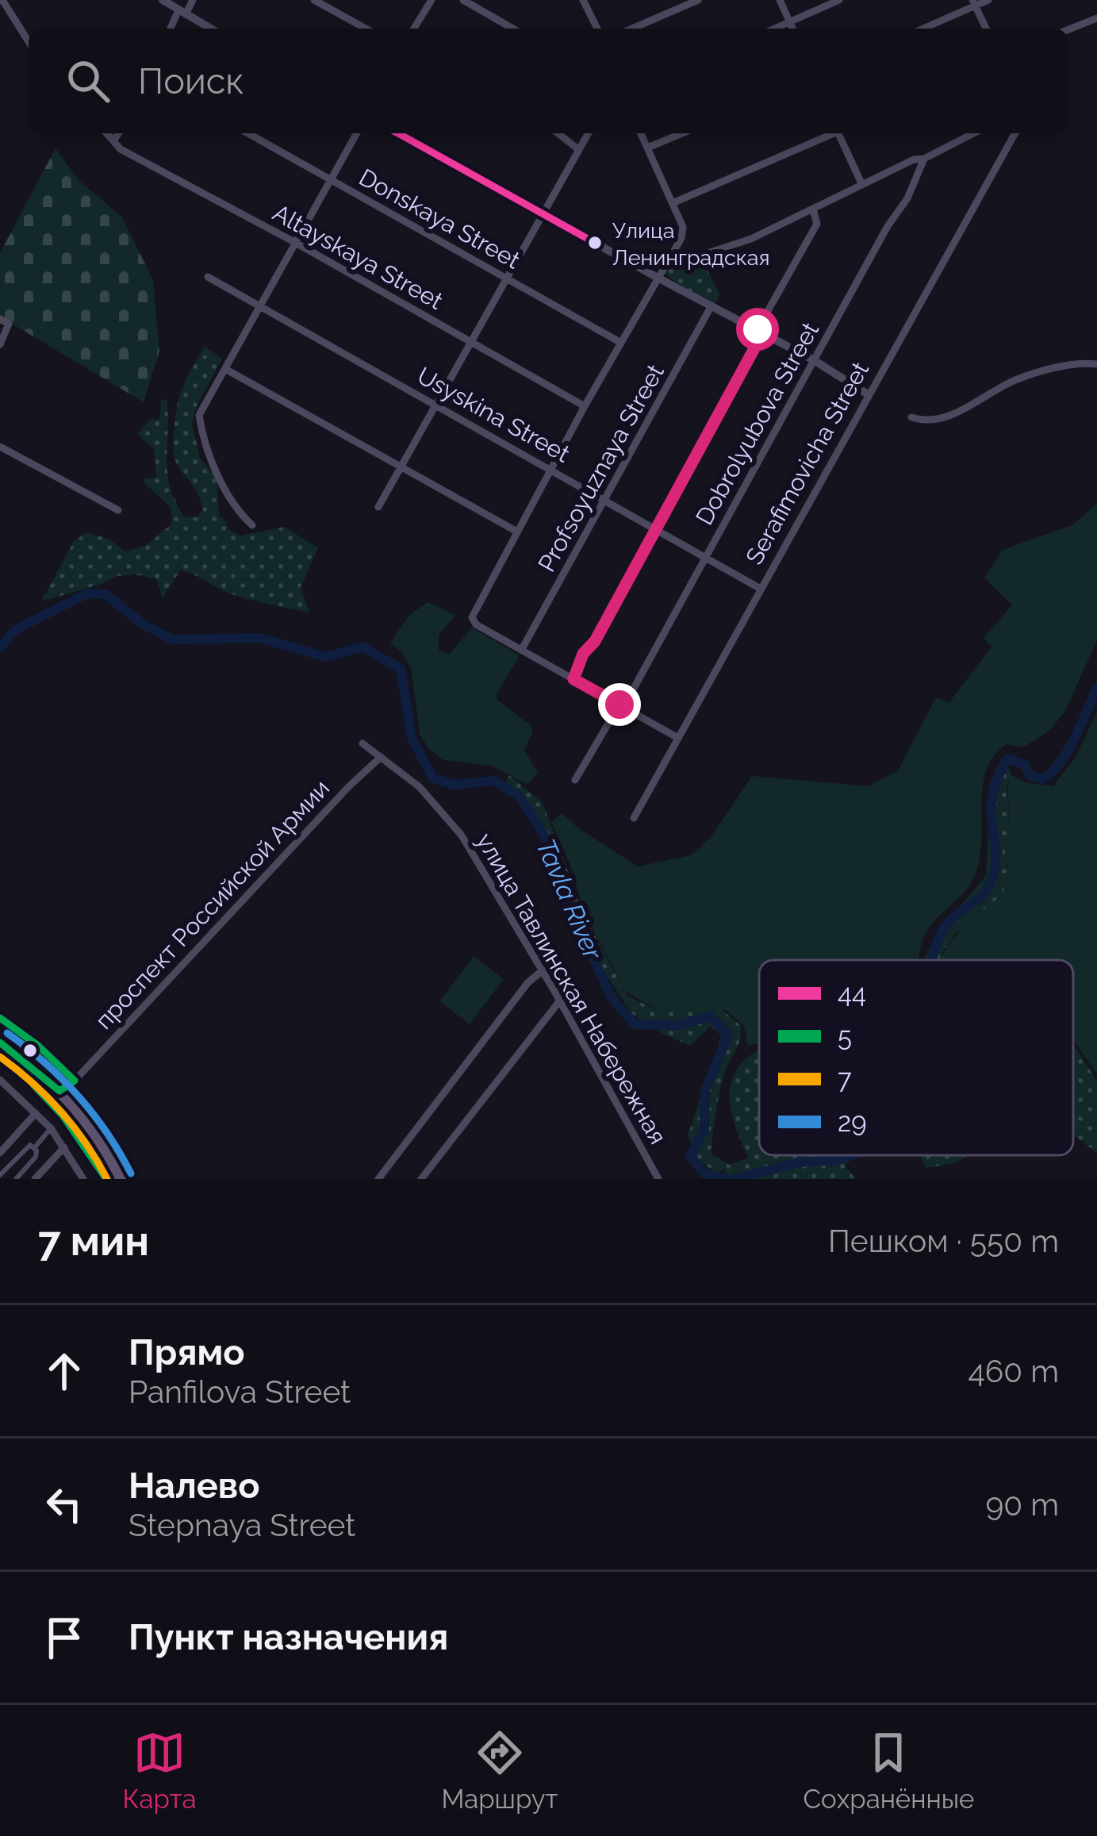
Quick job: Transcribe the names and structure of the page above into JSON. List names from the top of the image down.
{
  "streets": {
    "street": [
      "Donskaya Street",
      "Altayskaya Street",
      "Usyskina Street",
      "Dobrolyubova Street",
      "Serafimovicha Street",
      "Profsoyuznaya Street",
      "проспект Российской Армии",
      "улица Тавлинская Набережная"
    ]
  },
  "crossings": [
    ["Usyskina Street", "Dobrolyubova Street"],
    ["Usyskina Street", "Serafimovicha Street"],
    ["Usyskina Street", "Profsoyuznaya Street"],
    ["проспект Российской Армии", "улица Тавлинская Набережная"]
  ],
  "water": ["Tavla River"],
  "places": ["Улица Ленинградская"],
  "lines": [
    "transit line 44",
    "transit line 5",
    "transit line 29",
    "transit line 7"
  ],
  "legend": [
    "44",
    "5",
    "7",
    "29"
  ],
  "page": {
    "search": "Поиск",
    "heading": ["7 мин", "Пешком · 550 m"],
    "list": [
      ["Прямо", "Panfilova Street", "460 m"],
      ["Налево", "Stepnaya Street", "90 m"],
      "Пункт назначения"
    ],
    "nav": ["Карта", "Маршрут", "Сохранённые"]
  }
}
